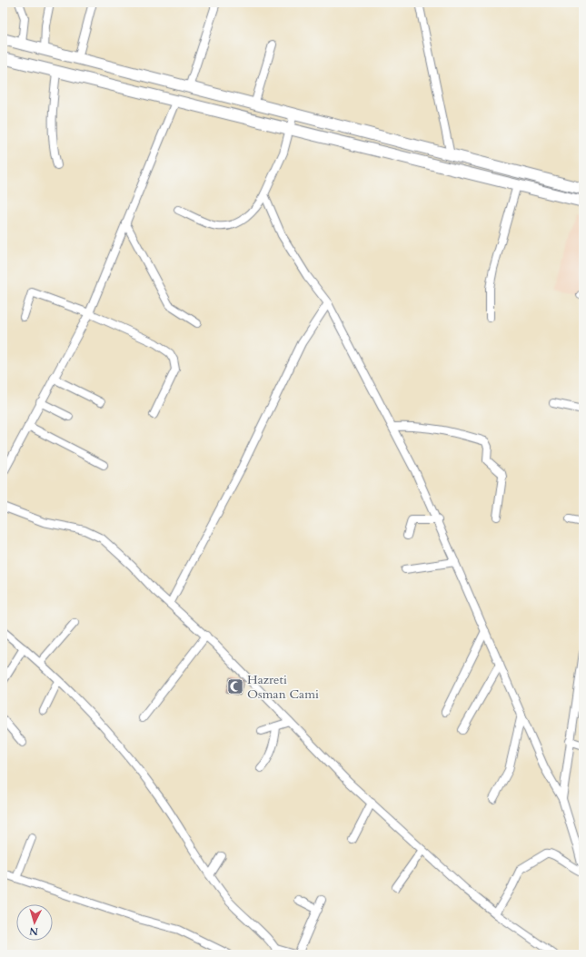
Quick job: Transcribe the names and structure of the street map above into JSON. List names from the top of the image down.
{
  "places": {
    "mosque": ["Hazreti Osman Cami"]
  },
  "north": "bottom"
}
